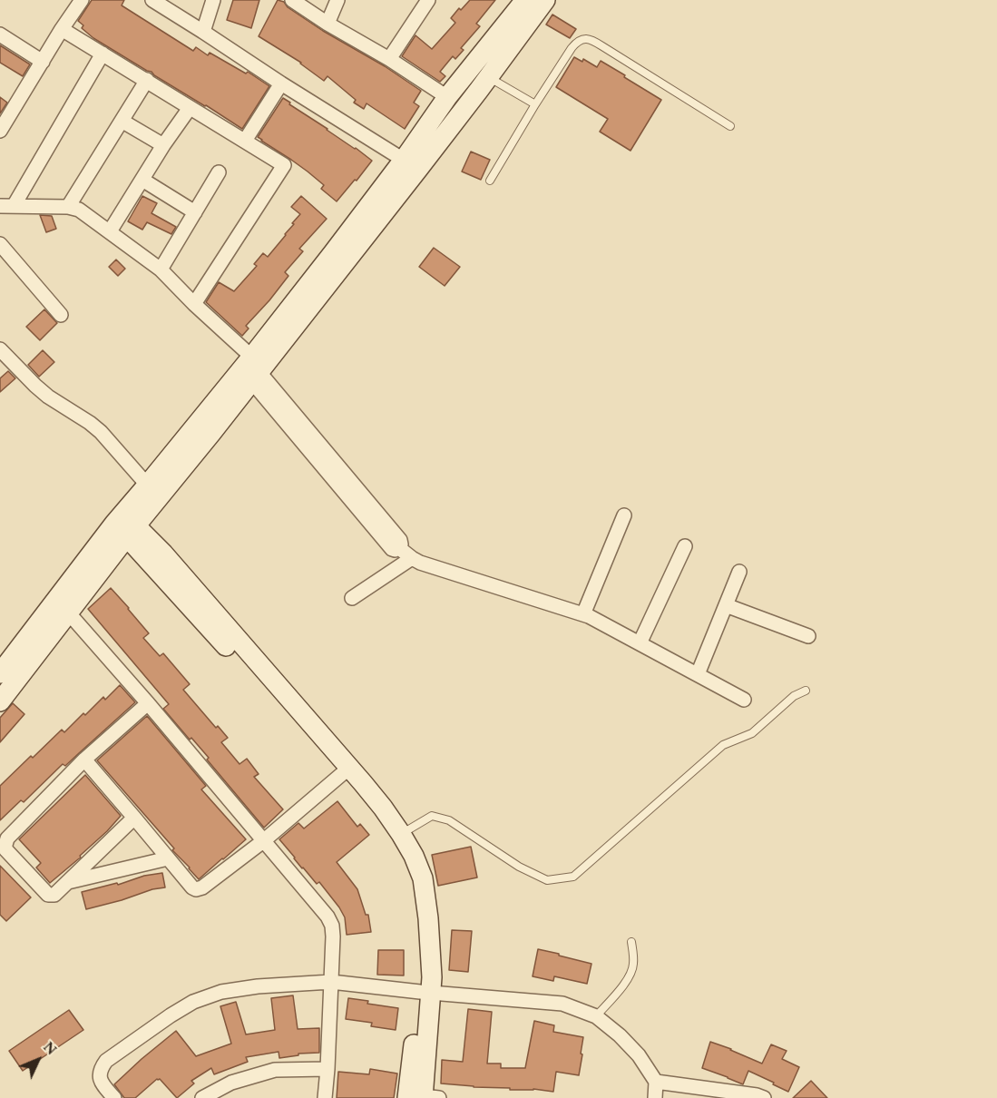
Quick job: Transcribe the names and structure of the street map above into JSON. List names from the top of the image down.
{
  "north": "top right"
}
